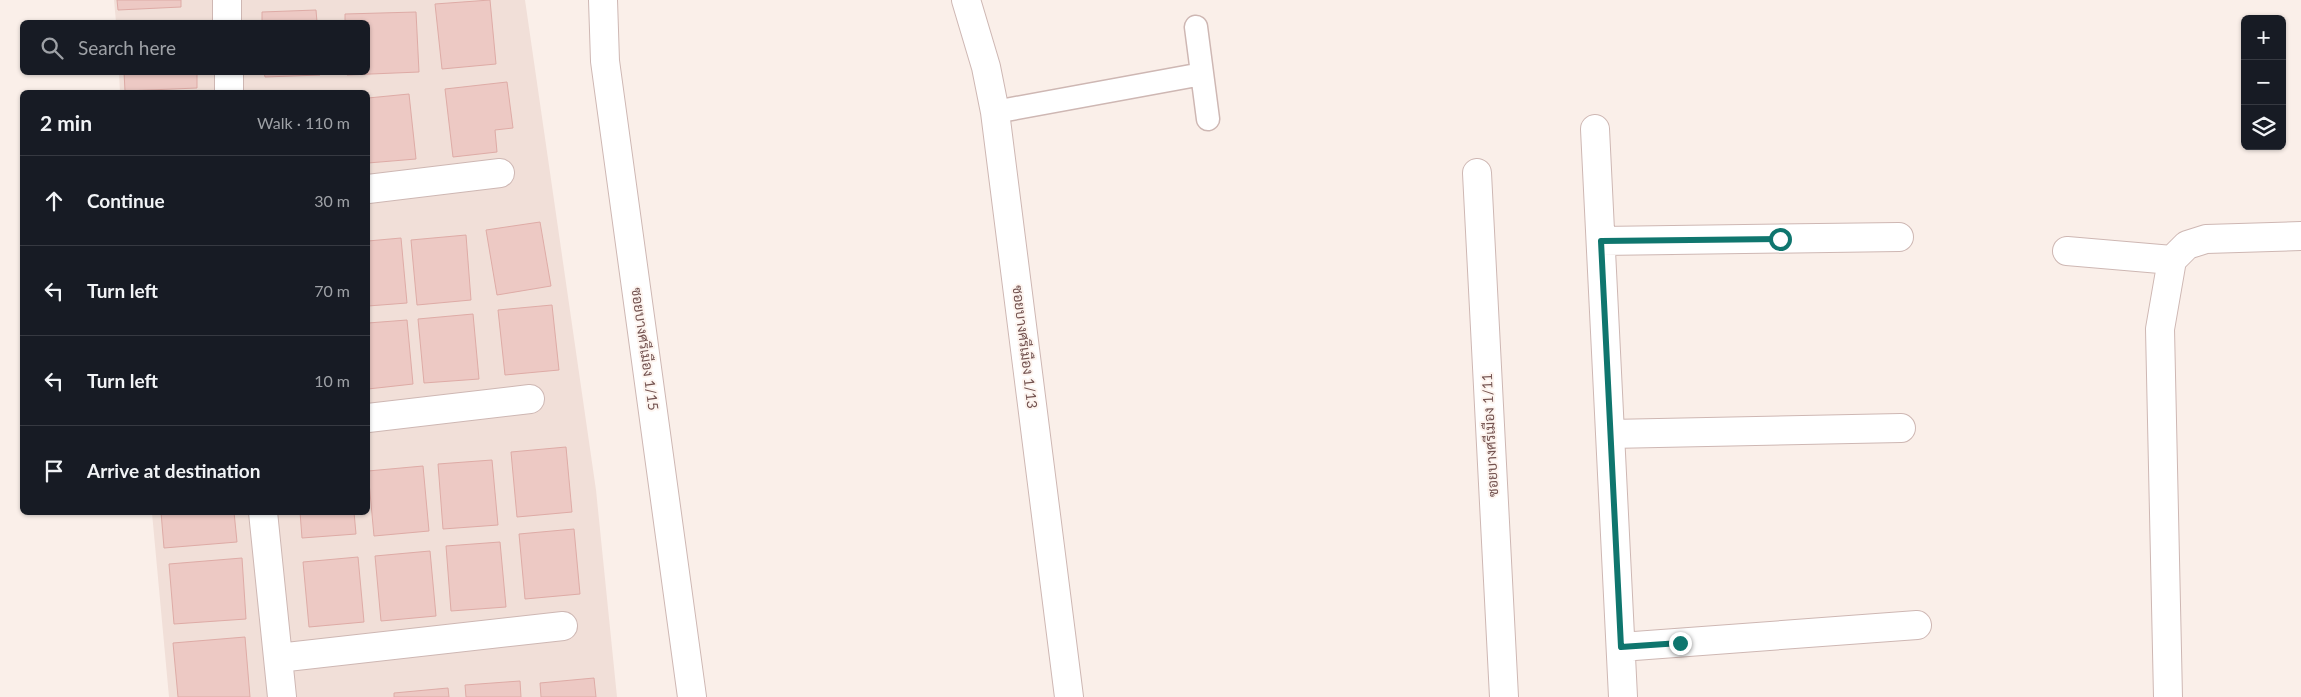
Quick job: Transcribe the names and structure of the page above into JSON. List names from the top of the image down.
{
  "streets": {
    "street": ["ซอยบางศรีเมือง 1/13", "ซอยบางศรีเมือง 1/15", "ซอยบางศรีเมือง 1/11"]
  },
  "page": {
    "map_buttons": ["+", "−"],
    "search": "Search here",
    "heading": ["2 min", "Walk · 110 m"],
    "list": [
      ["Continue", "30 m"],
      ["Turn left", "70 m"],
      ["Turn left", "10 m"],
      "Arrive at destination"
    ]
  }
}
